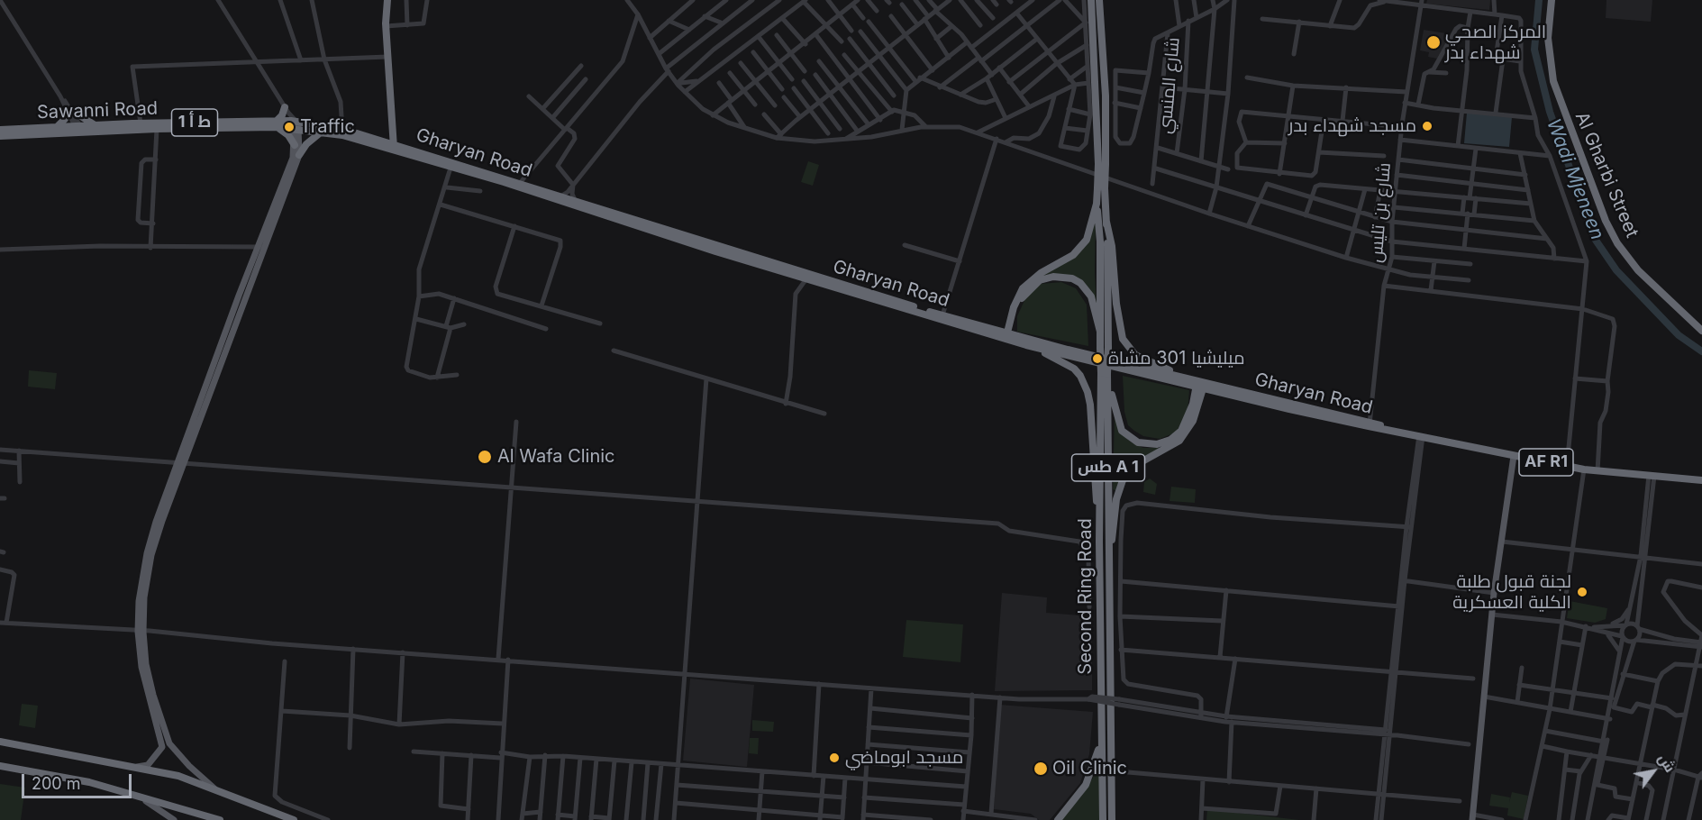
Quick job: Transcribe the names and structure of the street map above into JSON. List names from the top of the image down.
{
  "streets": {
    "highway": [
      "Sawanni Road",
      "ط أ 1",
      "Gharyan Road",
      "Al Gharbi Street",
      "AF R1",
      "طس A 1",
      "Second Ring Road"
    ],
    "street": ["شارع المنسي", "شارع بن تليس"]
  },
  "crossings": [
    ["Sawanni Road", "Gharyan Road"],
    ["Gharyan Road", "شارع بن تليس"]
  ],
  "water": ["Wadi Mjeneen"],
  "places": [
    "المركز الصحي شهداء بدر",
    "مسجد شهداء بدر",
    "Traffic",
    "ميليشيا 301 مشاة",
    "Al Wafa Clinic",
    "لجنة قبول طلبة الكلية العسكرية",
    "مسجد ابوماضي",
    "Oil Clinic"
  ],
  "scale_bar": "200 m",
  "north": "top right"
}
